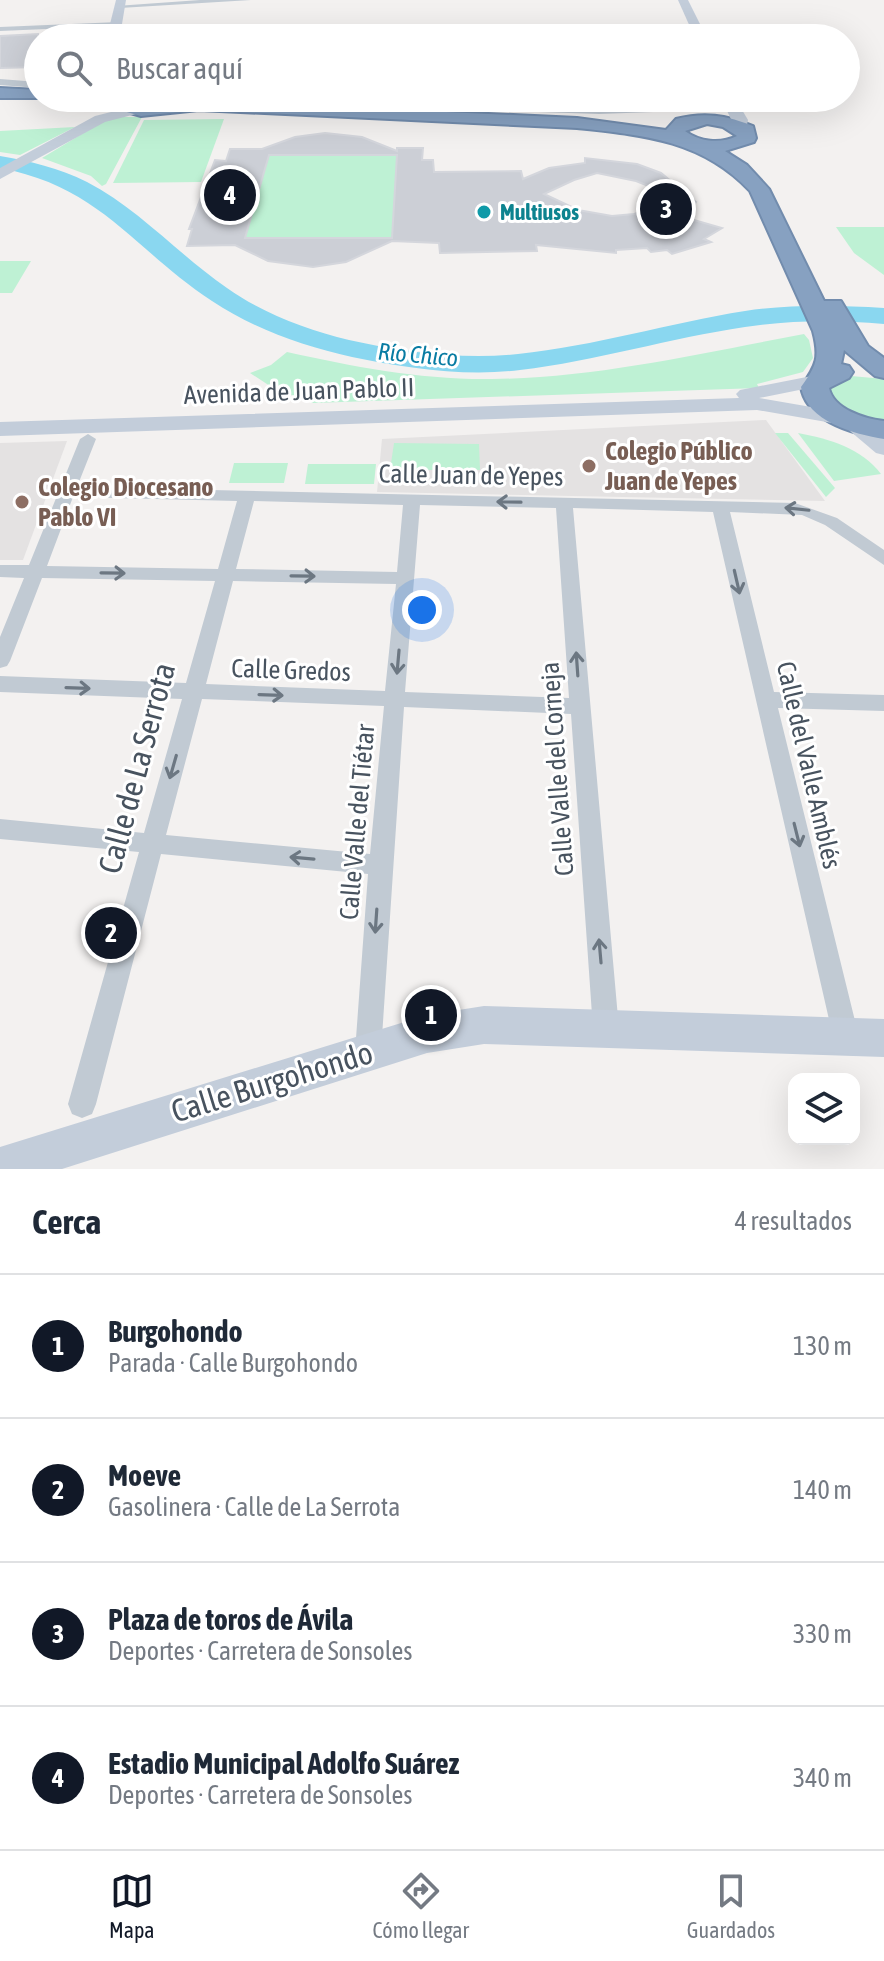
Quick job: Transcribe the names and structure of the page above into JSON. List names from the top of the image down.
{
  "streets": {
    "main road": ["Avenida de Juan Pablo II", "Calle Burgohondo"],
    "street": [
      "Calle Juan de Yepes",
      "Calle Gredos",
      "Calle del Valle Amblés",
      "Calle de La Serrota",
      "Calle Valle del Corneja",
      "Calle Valle del Tiétar"
    ]
  },
  "crossings": [
    ["Calle Juan de Yepes", "Calle del Valle Amblés"],
    ["Calle Juan de Yepes", "Calle de La Serrota"],
    ["Calle Juan de Yepes", "Calle Valle del Corneja"],
    ["Calle Juan de Yepes", "Calle Valle del Tiétar"],
    ["Calle Gredos", "Calle de La Serrota"],
    ["Calle Gredos", "Calle Valle del Corneja"],
    ["Calle Gredos", "Calle Valle del Tiétar"],
    ["Calle del Valle Amblés", "Calle Burgohondo"],
    ["Calle Valle del Corneja", "Calle Burgohondo"],
    ["Calle Valle del Tiétar", "Calle Burgohondo"]
  ],
  "one_way": [
    "Calle Juan de Yepes",
    "Calle del Valle Amblés",
    "Calle Valle del Corneja",
    "Calle Valle del Tiétar"
  ],
  "water": ["Río Chico"],
  "places": ["Multiusos", "Colegio Público Juan de Yepes", "Colegio Diocesano Pablo VI"],
  "page": {
    "search": "Buscar aquí",
    "pins": [
      "4",
      "3",
      "2",
      "1"
    ],
    "heading": ["Cerca", "4 resultados"],
    "list": [
      {
        "mark": "1",
        "name": "Burgohondo",
        "note": "Parada · Calle Burgohondo",
        "value": "130 m"
      },
      {
        "mark": "2",
        "name": "Moeve",
        "note": "Gasolinera · Calle de La Serrota",
        "value": "140 m"
      },
      {
        "mark": "3",
        "name": "Plaza de toros de Ávila",
        "note": "Deportes · Carretera de Sonsoles",
        "value": "330 m"
      },
      {
        "mark": "4",
        "name": "Estadio Municipal Adolfo Suárez",
        "note": "Deportes · Carretera de Sonsoles",
        "value": "340 m"
      }
    ],
    "nav": ["Mapa", "Cómo llegar", "Guardados"]
  }
}
